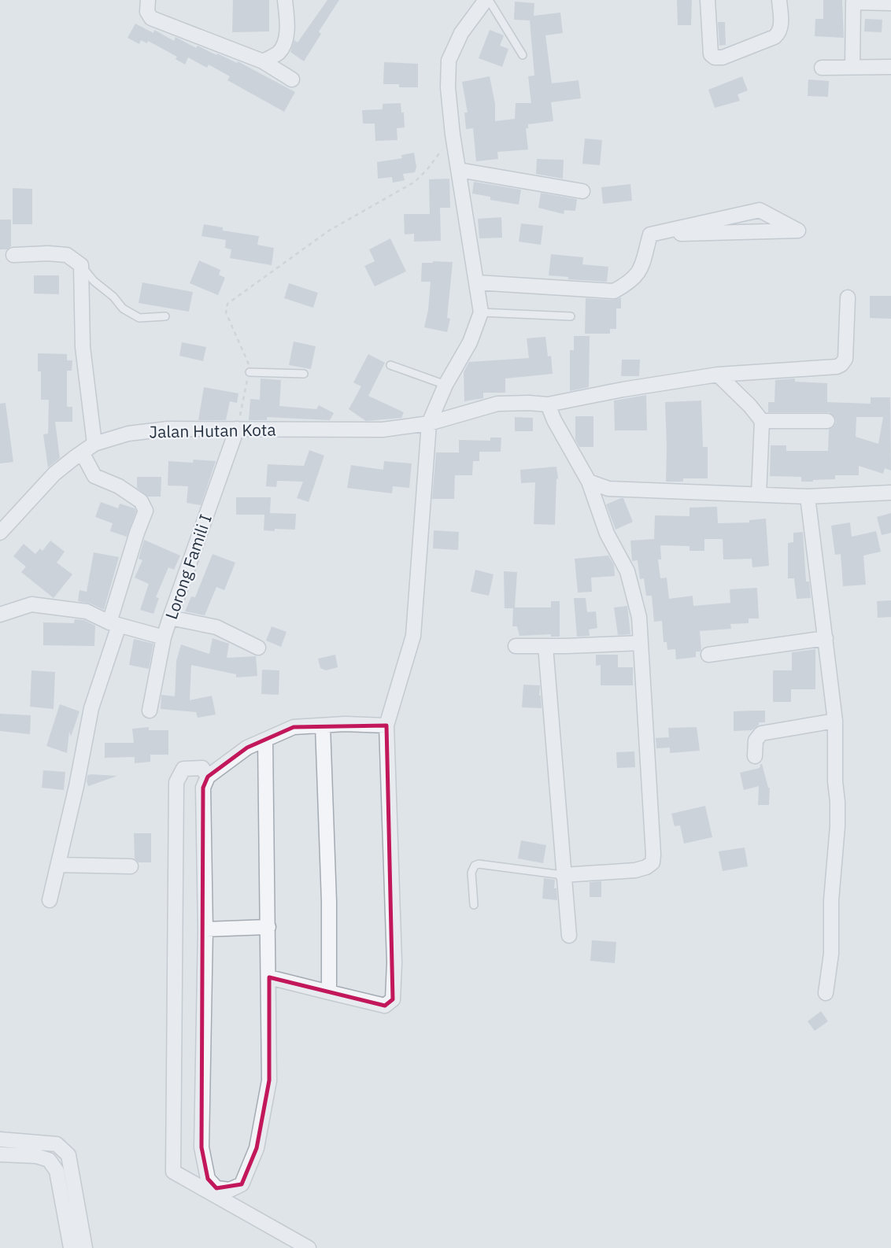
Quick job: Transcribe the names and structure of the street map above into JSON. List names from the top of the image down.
{
  "streets": {
    "street": ["Jalan Hutan Kota", "Lorong Famili I"]
  },
  "crossings": [
    ["Jalan Hutan Kota", "Lorong Famili I"]
  ]
}
